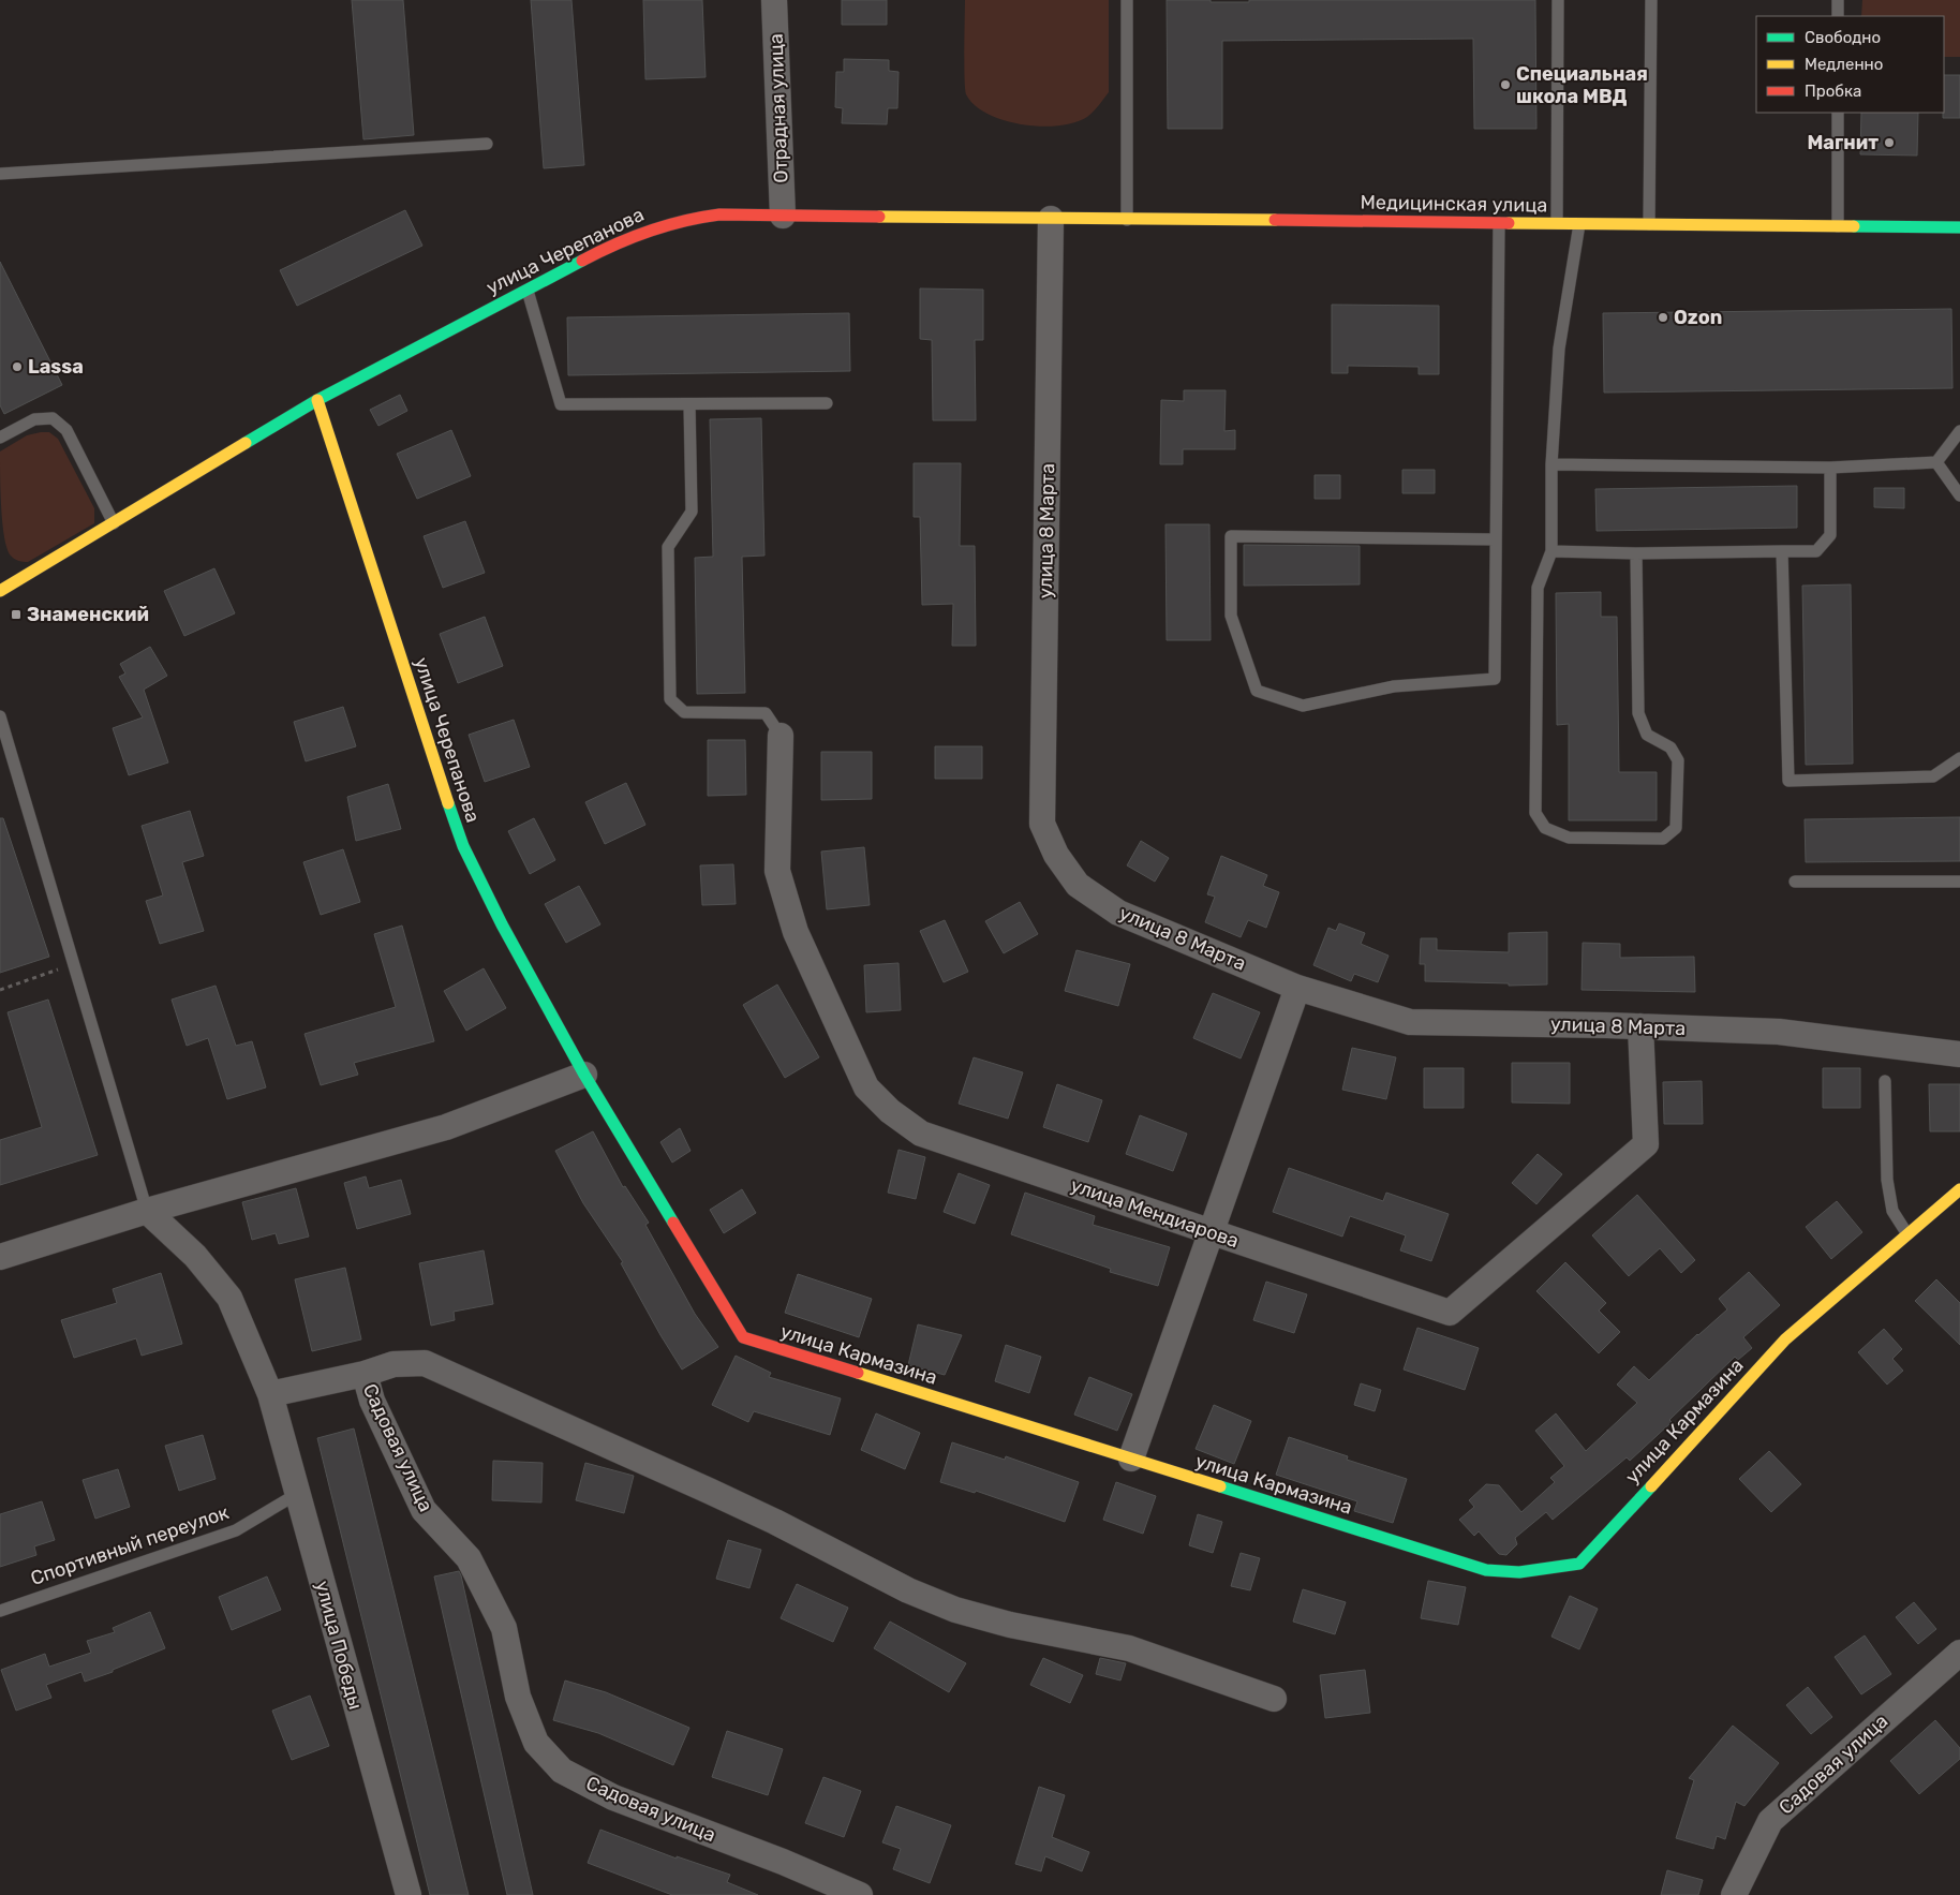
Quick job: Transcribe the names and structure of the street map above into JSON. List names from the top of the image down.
{
  "streets": {
    "street": [
      "Отрадная улица",
      "Медицинская улица",
      "улица Черепанова",
      "улица 8 Марта",
      "улица Мендиарова",
      "улица Кармазина",
      "Садовая улица",
      "улица Победы"
    ],
    "lane": ["Спортивный переулок"]
  },
  "crossings": [
    ["Отрадная улица", "улица Черепанова"],
    ["Медицинская улица", "улица Черепанова"],
    ["Медицинская улица", "улица 8 Марта"],
    ["улица Черепанова", "улица Кармазина"],
    ["улица 8 Марта", "улица Мендиарова"],
    ["Спортивный переулок", "улица Победы"]
  ],
  "places": {
    "other": [
      "Специальная школа МВД",
      "Магнит",
      "Ozon",
      "Lassa"
    ],
    "transit": ["Знаменский"]
  },
  "legend": ["Свободно", "Медленно", "Пробка"]
}
